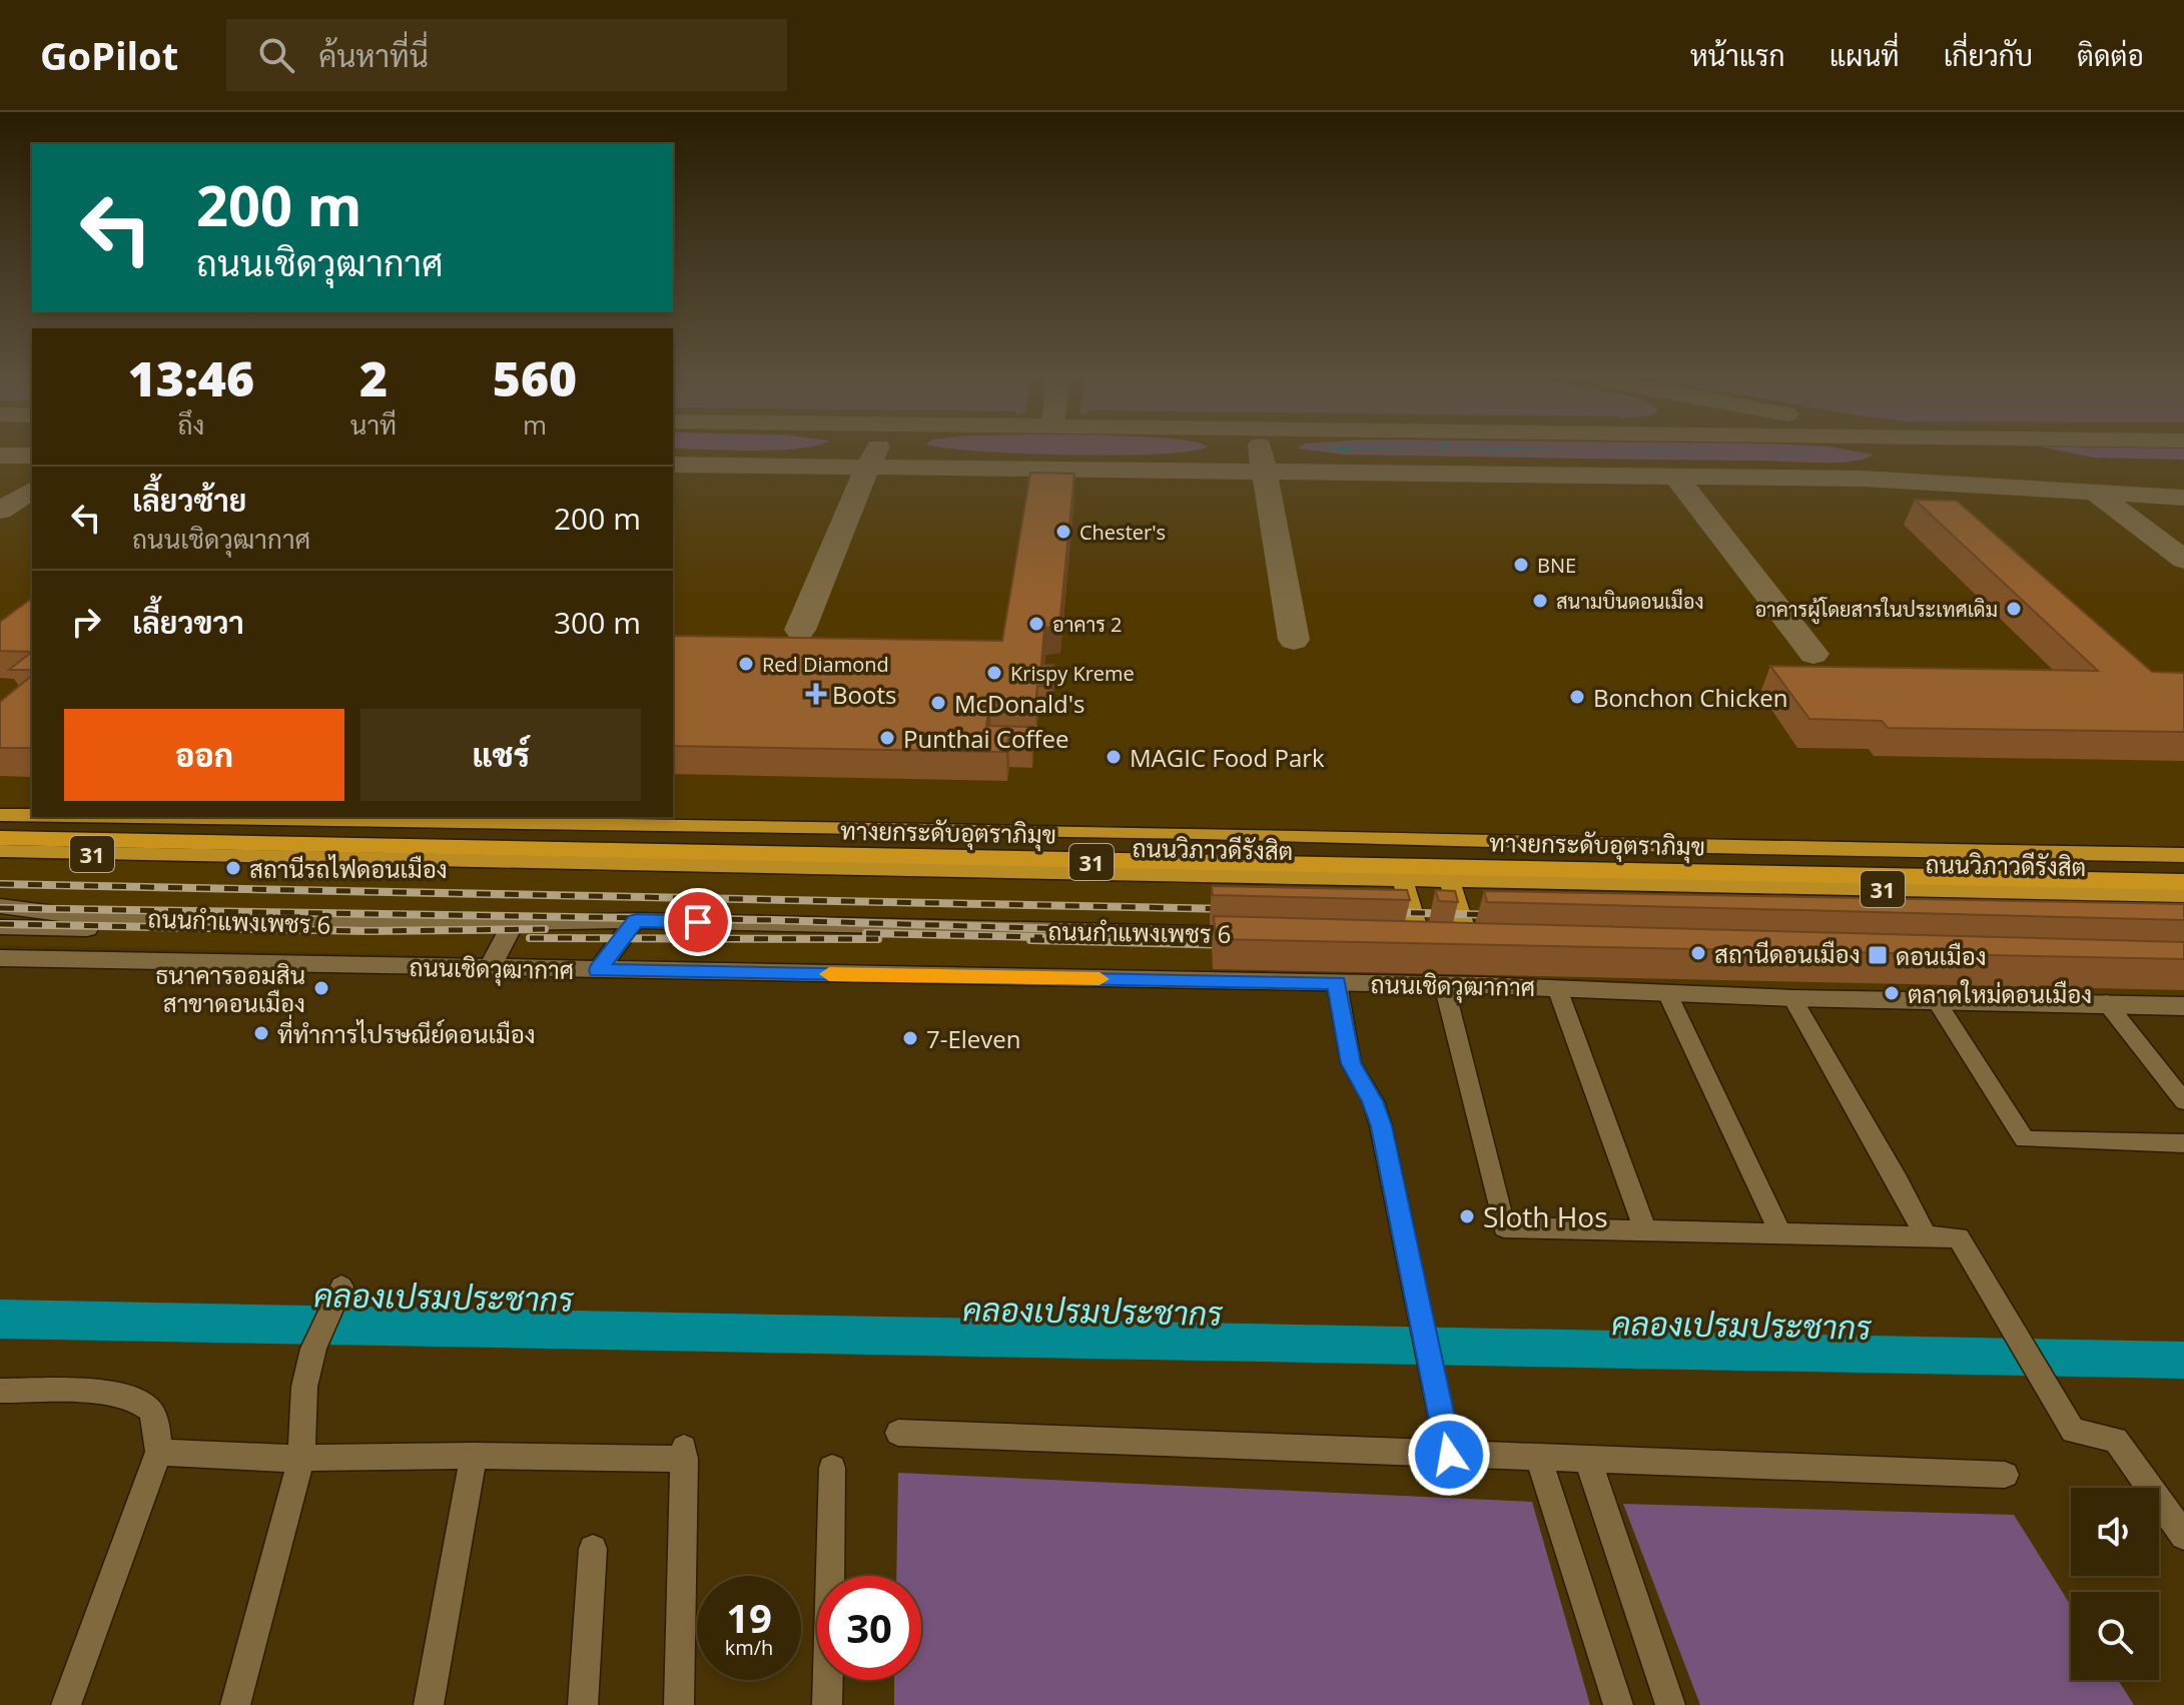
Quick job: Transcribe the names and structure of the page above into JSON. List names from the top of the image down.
{
  "streets": {
    "highway": ["ทางยกระดับอุตราภิมุข", "ถนนวิภาวดีรังสิต", "31"],
    "main road": ["ถนนกำแพงเพชร 6", "ถนนเชิดวุฒากาศ"]
  },
  "water": ["คลองเปรมประชากร"],
  "places": {
    "other": [
      "Chester's",
      "BNE",
      "สนามบินดอนเมือง",
      "อาคารผู้โดยสารในประเทศเดิม",
      "อาคาร 2",
      "Red Diamond",
      "Krispy Kreme",
      "Bonchon Chicken",
      "McDonald's",
      "Punthai Coffee",
      "MAGIC Food Park",
      "สถานีรถไฟดอนเมือง",
      "สถานีดอนเมือง",
      "ธนาคารออมสิน สาขาดอนเมือง",
      "ตลาดใหม่ดอนเมือง",
      "ที่ทำการไปรษณีย์ดอนเมือง",
      "7-Eleven",
      "Sloth Hos"
    ],
    "health": ["Boots"],
    "transit": ["ดอนเมือง"]
  },
  "page": {
    "header": "GoPilot",
    "search": "ค้นหาที่นี่",
    "nav": [
      "หน้าแรก",
      "แผนที่",
      "เกี่ยวกับ",
      "ติดต่อ"
    ],
    "turn": ["200 m", "ถนนเชิดวุฒากาศ"],
    "eta": [
      "13:46",
      "ถึง",
      "2",
      "นาที",
      "560",
      "m"
    ],
    "list": [
      {
        "name": "เลี้ยวซ้าย",
        "note": "ถนนเชิดวุฒากาศ",
        "value": "200 m"
      },
      {
        "name": "เลี้ยวขวา",
        "value": "300 m"
      }
    ],
    "buttons": ["ออก", "แชร์"],
    "speed": "19 km/h",
    "limit": "30"
  }
}
